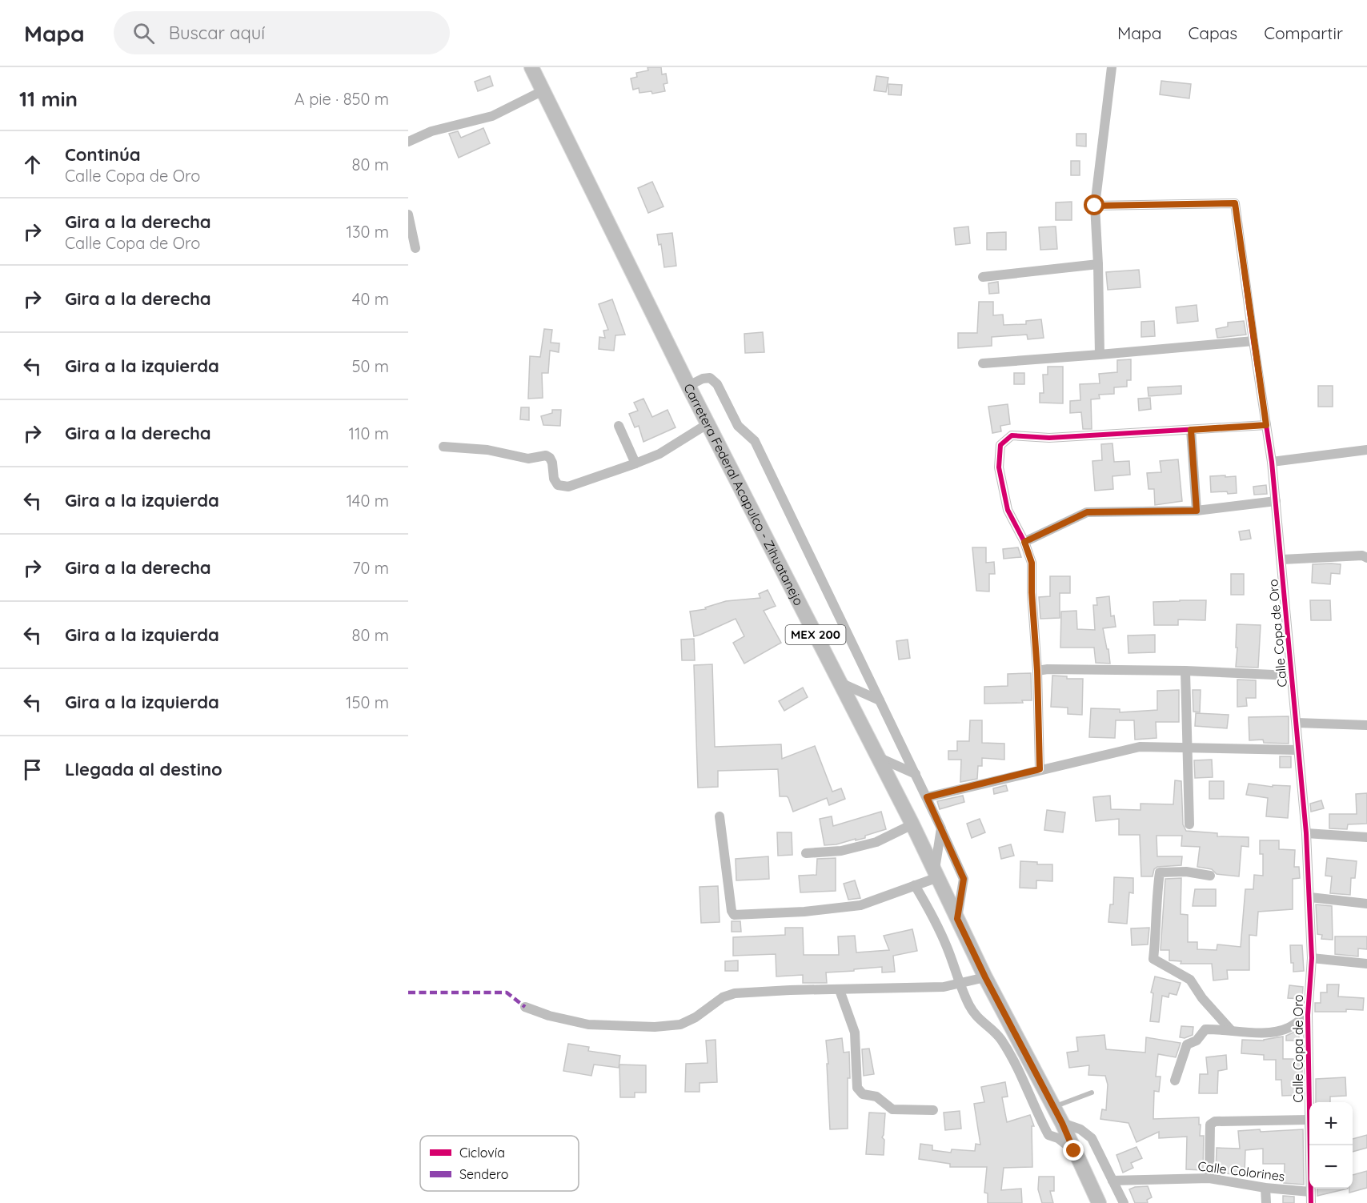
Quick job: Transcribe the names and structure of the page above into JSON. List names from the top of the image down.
{
  "streets": {
    "main road": ["Carretera Federal Acapulco - Zihuatanejo", "MEX 200"],
    "street": ["Calle Copa de Oro", "Calle Colorines"]
  },
  "crossings": [
    ["Calle Copa de Oro", "Calle Colorines"]
  ],
  "legend": ["Ciclovía", "Sendero"],
  "page": {
    "header": "Mapa",
    "search": "Buscar aquí",
    "nav": ["Mapa", "Capas", "Compartir"],
    "heading": ["11 min", "A pie · 850 m"],
    "list": [
      ["Continúa", "Calle Copa de Oro", "80 m"],
      ["Gira a la derecha", "Calle Copa de Oro", "130 m"],
      ["Gira a la derecha", "40 m"],
      ["Gira a la izquierda", "50 m"],
      ["Gira a la derecha", "110 m"],
      ["Gira a la izquierda", "140 m"],
      ["Gira a la derecha", "70 m"],
      ["Gira a la izquierda", "80 m"],
      ["Gira a la izquierda", "150 m"],
      "Llegada al destino"
    ],
    "map_buttons": ["+", "−"]
  }
}
